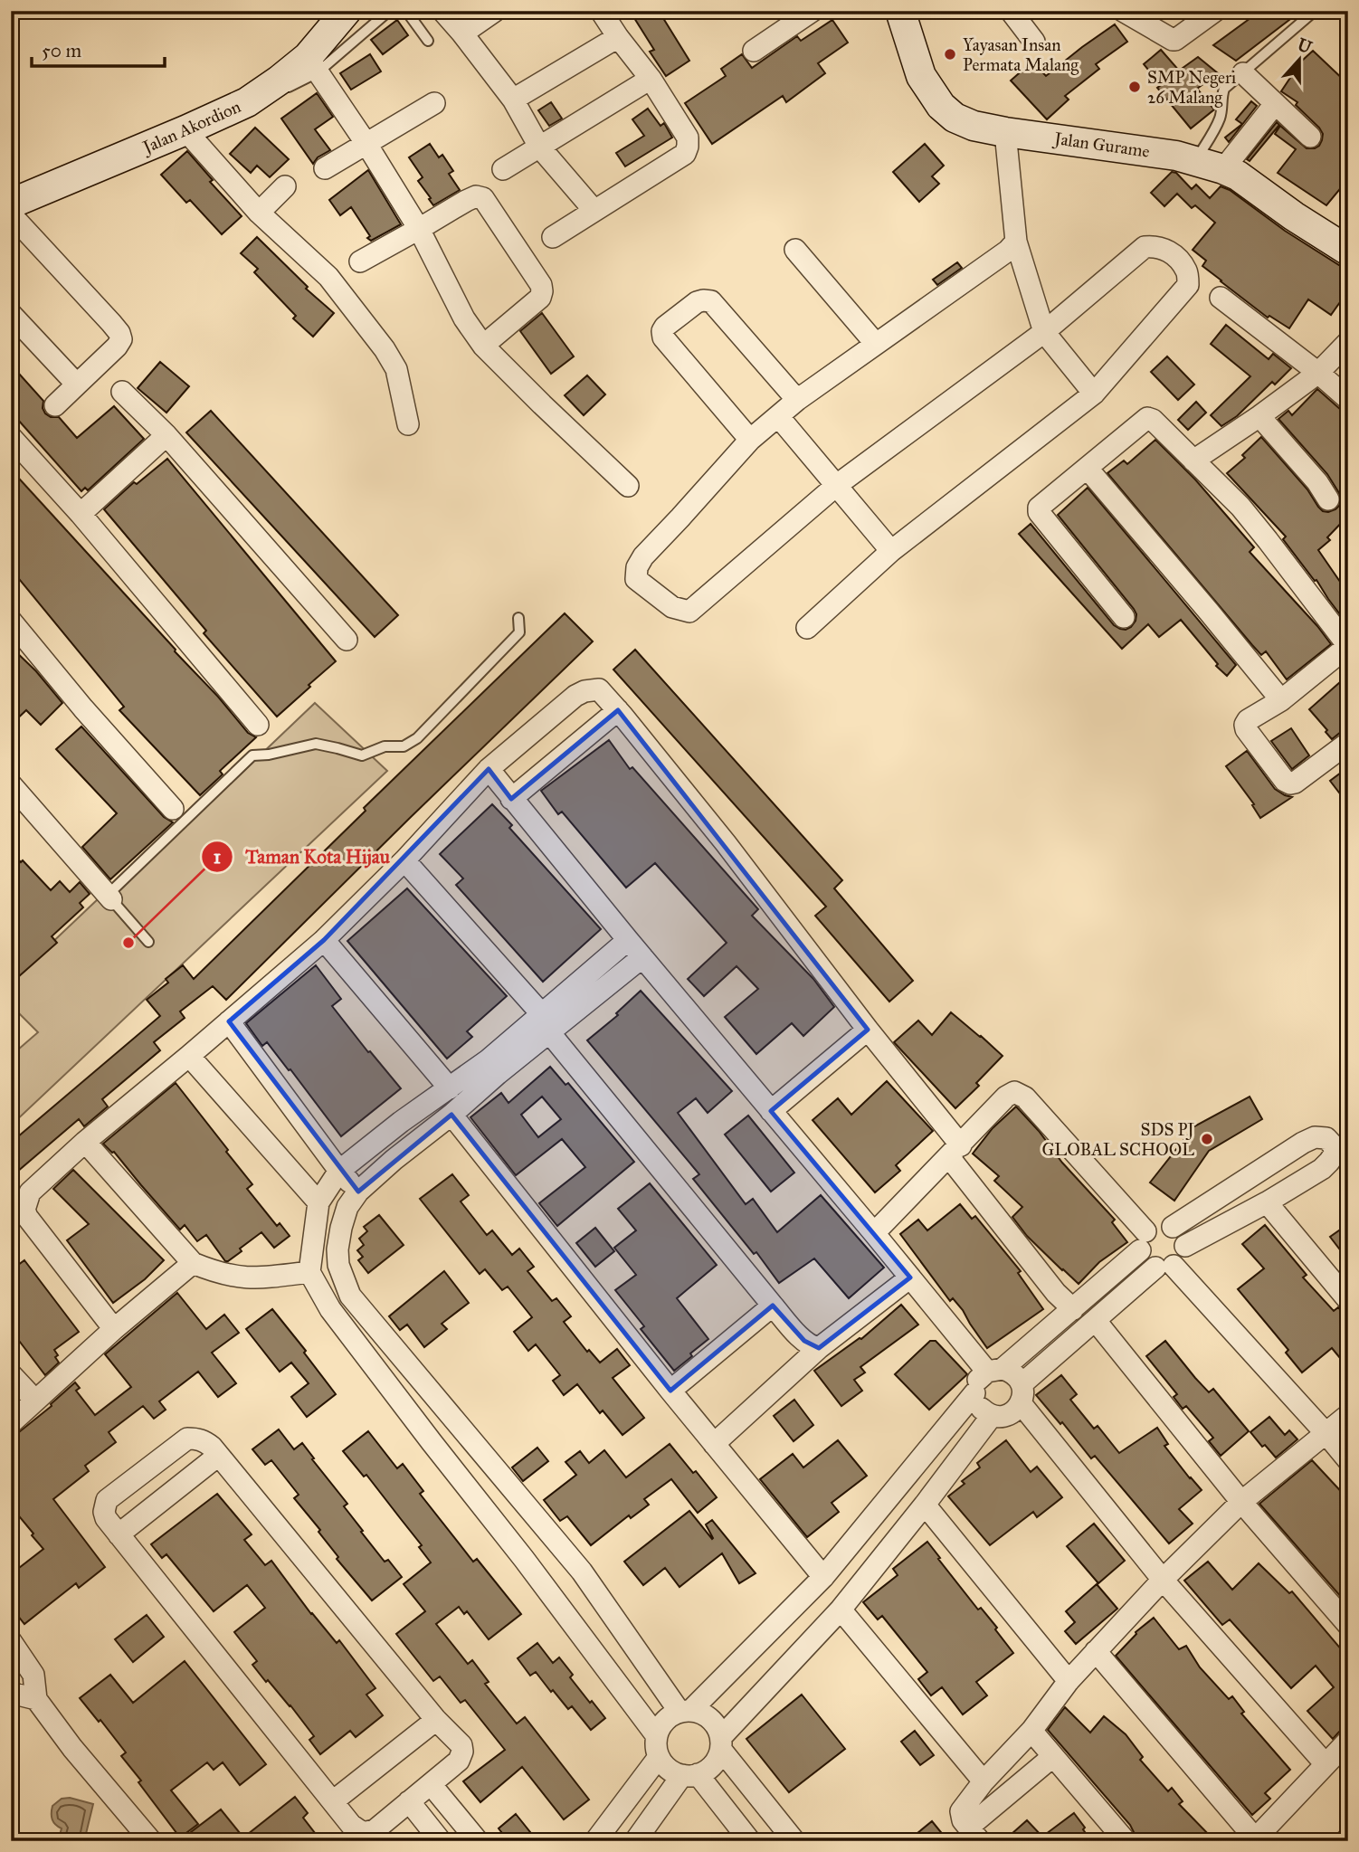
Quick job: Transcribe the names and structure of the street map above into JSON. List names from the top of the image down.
{
  "streets": {
    "street": ["Jalan Akordion", "Jalan Gurame"]
  },
  "places": [
    "Yayasan Insan Permata Malang",
    "SMP Negeri 26 Malang",
    "Taman Kota Hijau",
    "SDS PJ GLOBAL SCHOOL"
  ],
  "scale_bar": "50 m",
  "north": "top"
}
